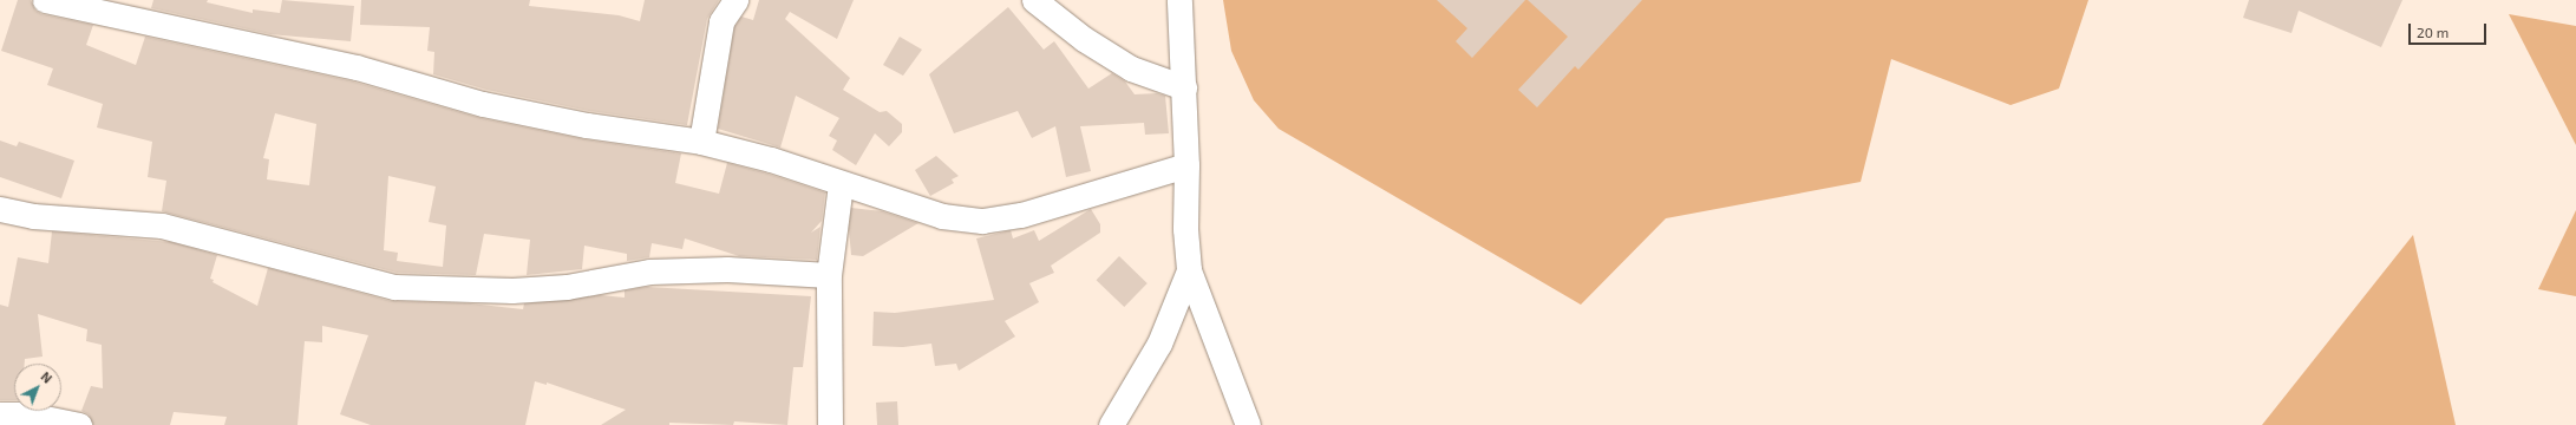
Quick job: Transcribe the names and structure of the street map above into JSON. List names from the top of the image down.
{
  "scale_bar": "20 m",
  "north": "top right"
}
